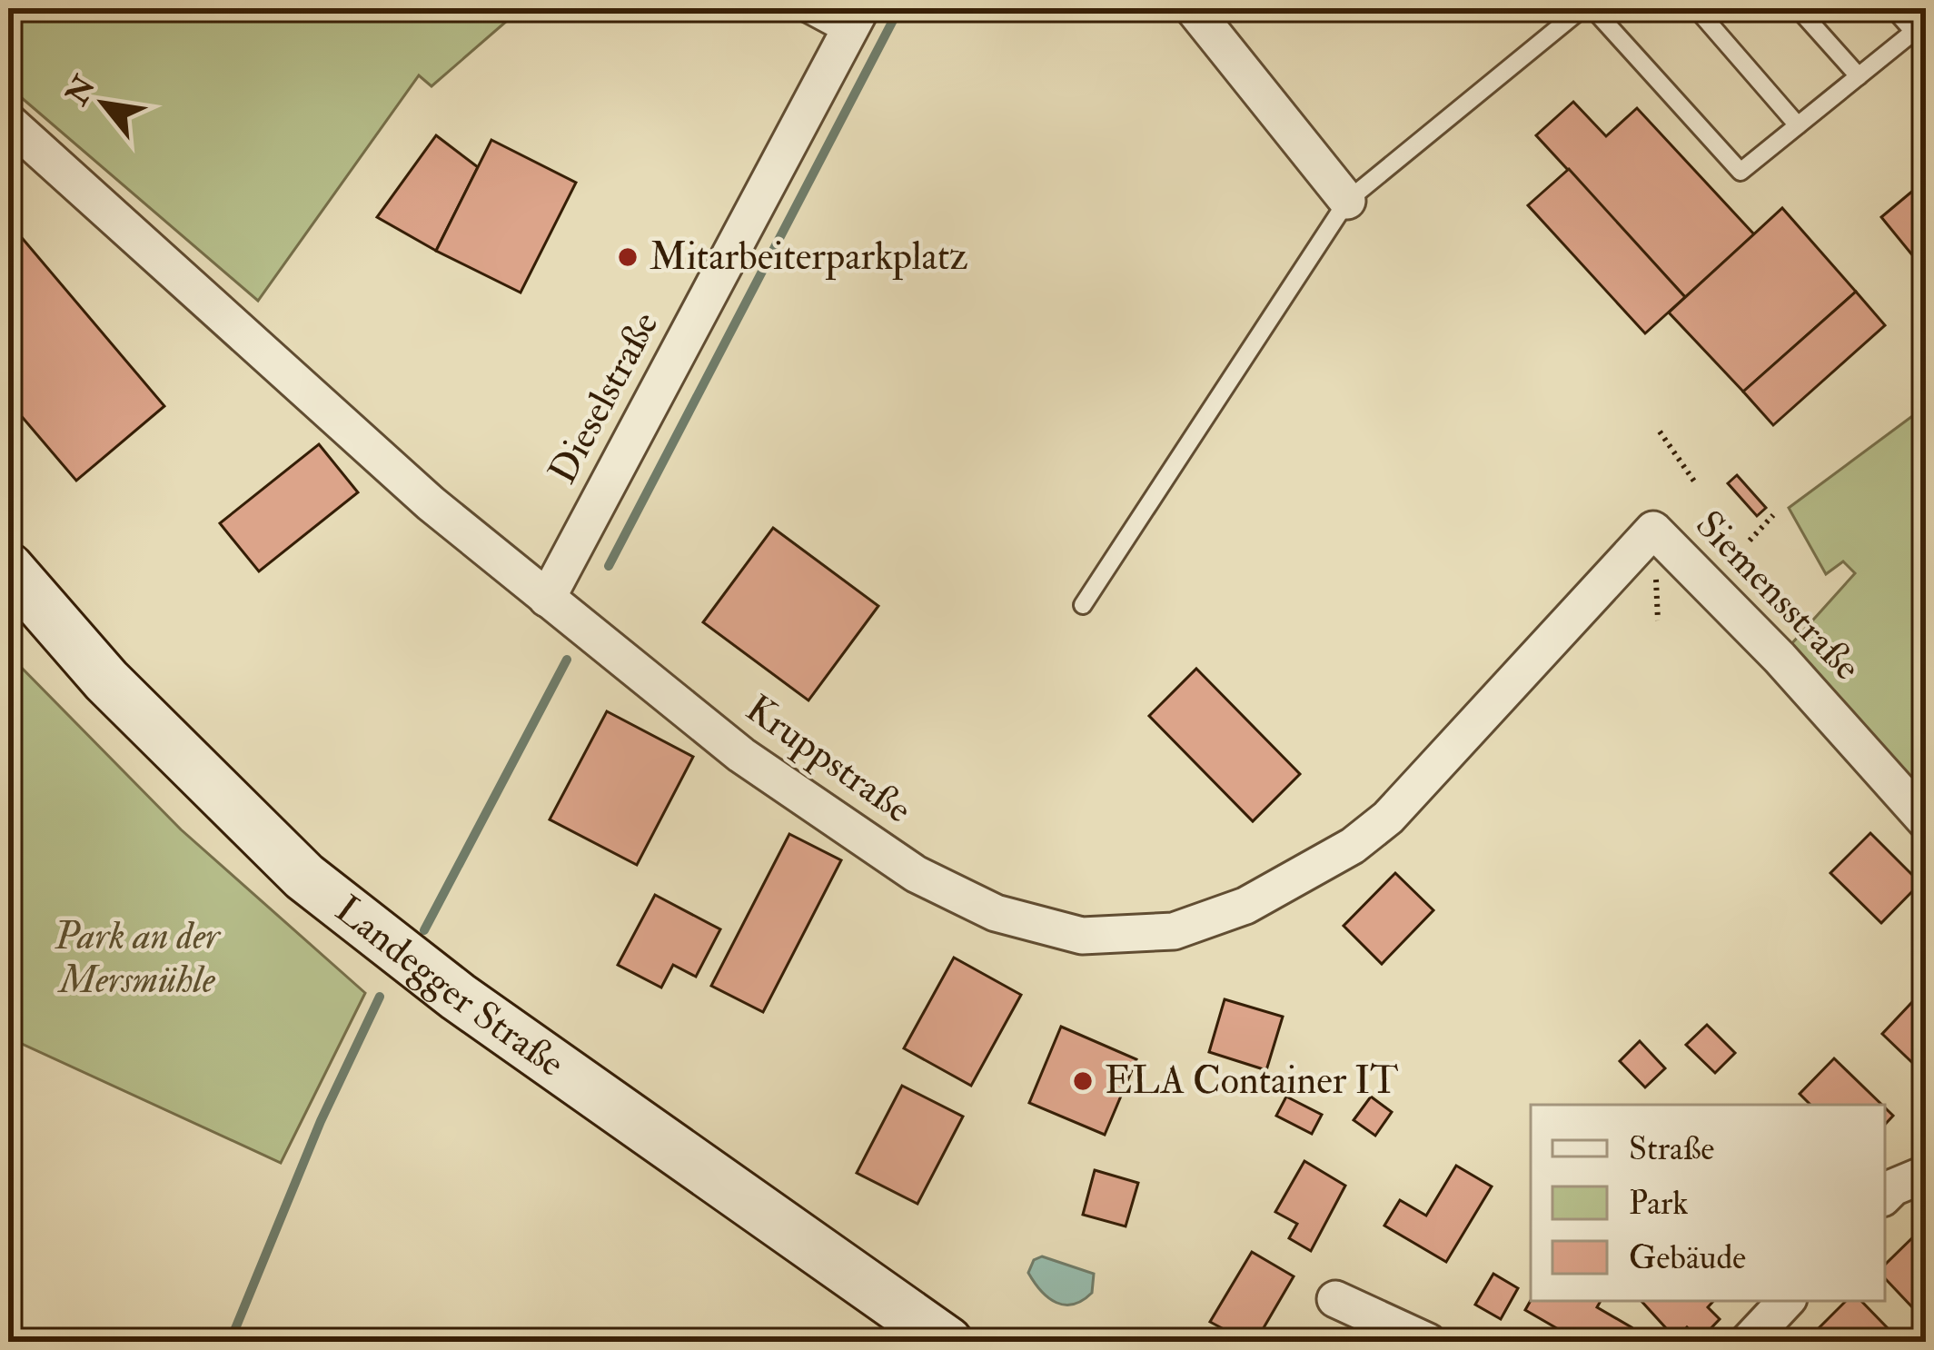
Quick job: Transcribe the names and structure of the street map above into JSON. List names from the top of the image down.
{
  "streets": {
    "main road": ["Landegger Straße"],
    "street": ["Dieselstraße", "Siemensstraße", "Kruppstraße"]
  },
  "crossings": [
    ["Dieselstraße", "Kruppstraße"],
    ["Siemensstraße", "Kruppstraße"]
  ],
  "parks": ["Park an der Mersmühle"],
  "places": ["Mitarbeiterparkplatz", "ELA Container IT"],
  "legend": ["Straße", "Park", "Gebäude"],
  "north": "top left"
}
